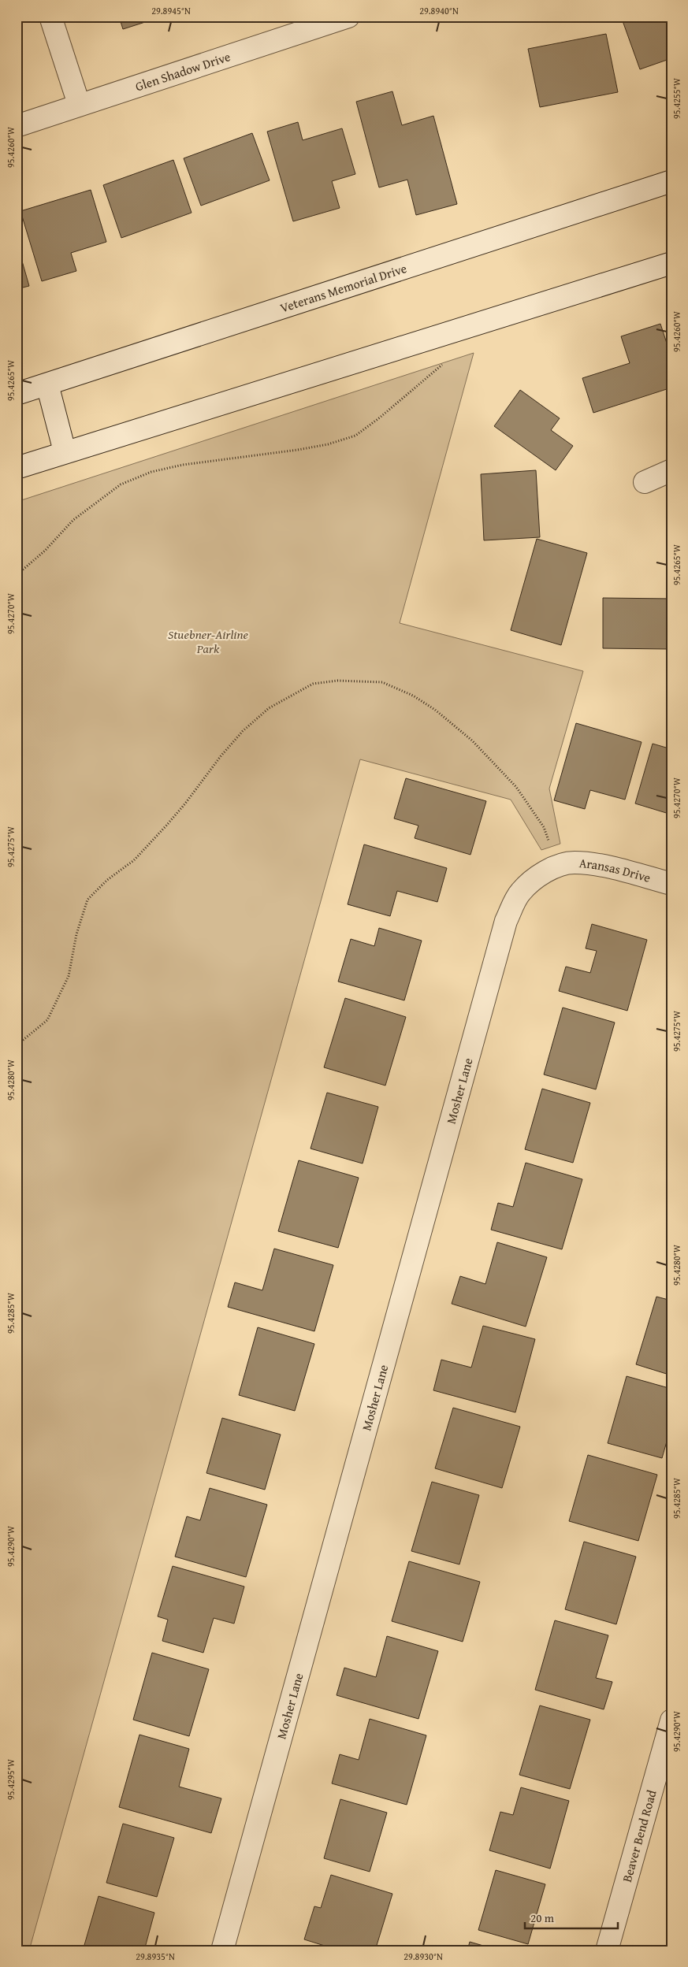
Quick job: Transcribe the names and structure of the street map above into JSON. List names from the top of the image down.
{
  "streets": {
    "street": [
      "Glen Shadow Drive",
      "Veterans Memorial Drive",
      "Aransas Drive",
      "Mosher Lane",
      "Beaver Bend Road"
    ]
  },
  "crossings": [
    ["Aransas Drive", "Mosher Lane"]
  ],
  "parks": ["Stuebner-Airline Park"],
  "scale_bar": "20 m",
  "coordinates": [
    "29.8945°N",
    "29.8940°N",
    "95.4255°W",
    "95.4260°W",
    "95.4265°W",
    "95.4270°W",
    "95.4275°W",
    "95.4280°W",
    "95.4285°W",
    "95.4290°W",
    "95.4295°W",
    "29.8935°N",
    "29.8930°N"
  ]
}
